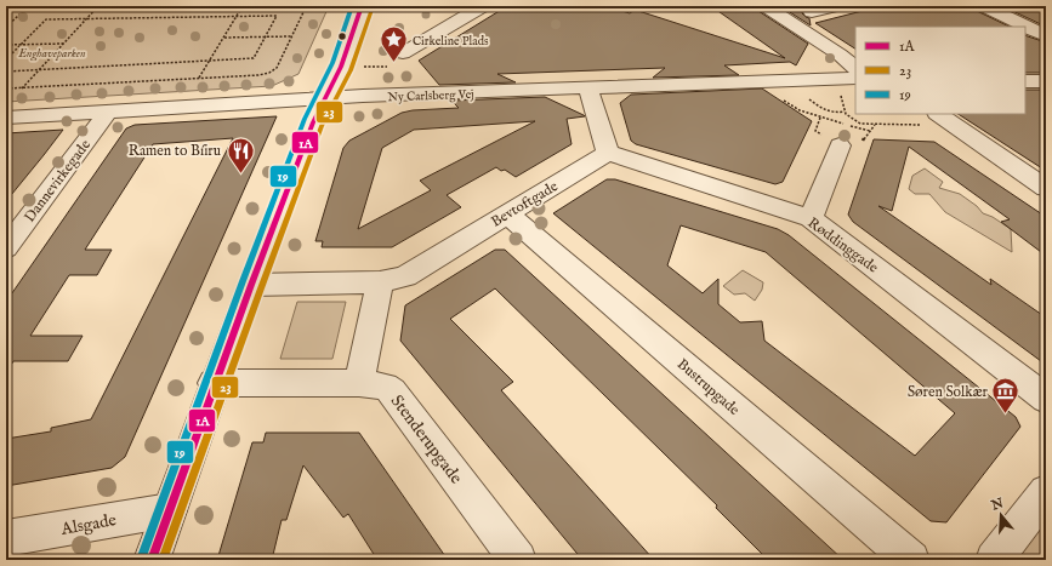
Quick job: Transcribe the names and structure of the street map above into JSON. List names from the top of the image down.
{
  "streets": {
    "street": [
      "Ny Carlsberg Vej",
      "Dannevirkegade",
      "Bevtoftgade",
      "Røddinggade",
      "Bustrupgade",
      "Stenderupgade",
      "Alsgade"
    ]
  },
  "crossings": [
    ["Ny Carlsberg Vej", "Dannevirkegade"],
    ["Bevtoftgade", "Røddinggade"],
    ["Bevtoftgade", "Bustrupgade"]
  ],
  "parks": ["Enghaveparken"],
  "places": {
    "place": ["Cirkeline Plads"],
    "restaurant": ["Ramen to Bíiru"],
    "museum": ["Søren Solkær"]
  },
  "lines": ["transit line 1A", "transit line 19", "transit line 23"],
  "legend": ["1A", "23", "19"],
  "north": "top"
}
